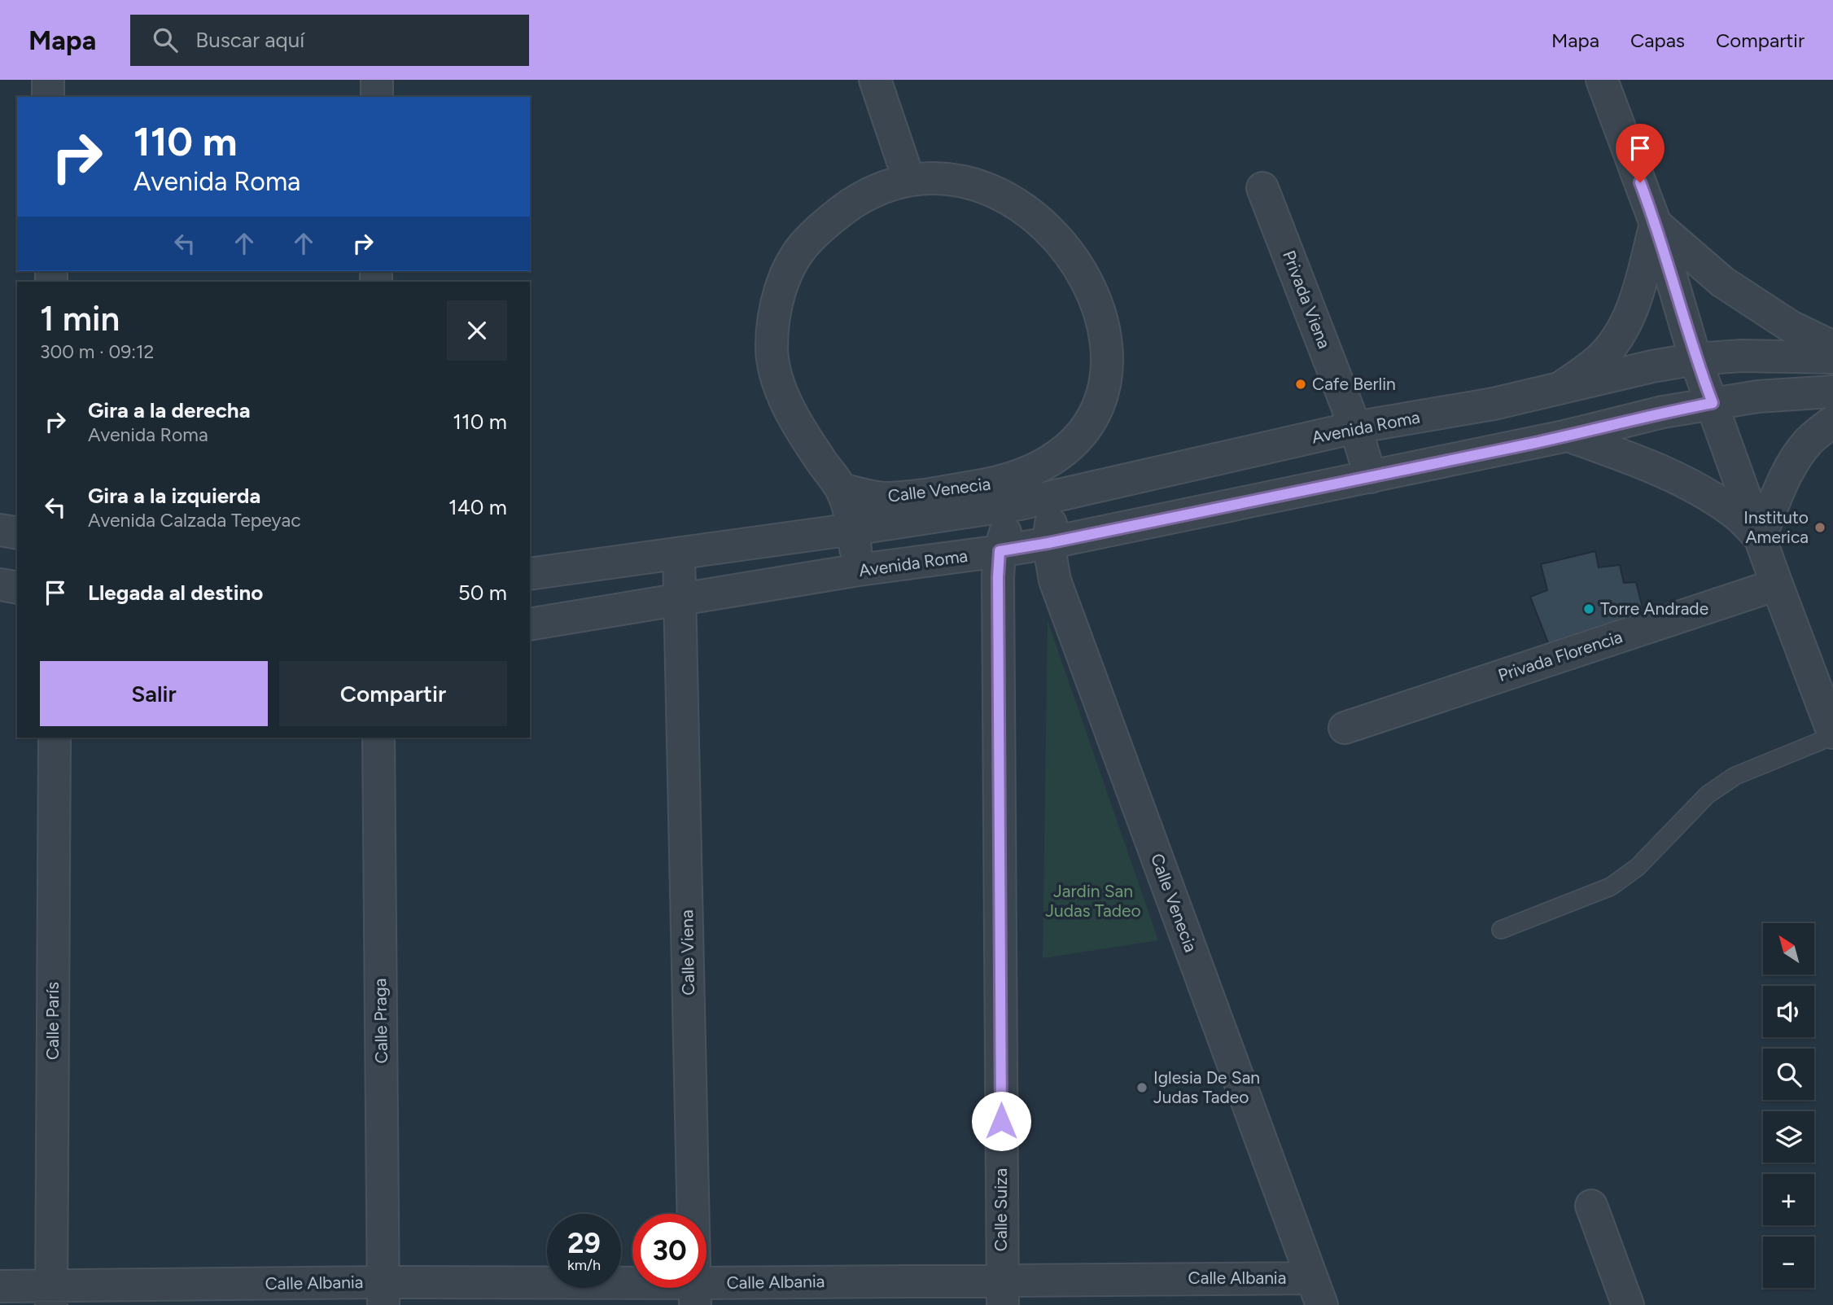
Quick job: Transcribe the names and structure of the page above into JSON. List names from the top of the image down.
{
  "streets": {
    "street": [
      "Privada Viena",
      "Avenida Roma",
      "Calle Venecia",
      "Privada Florencia",
      "Calle Viena",
      "Calle París",
      "Calle Praga",
      "Calle Suiza",
      "Calle Albania"
    ]
  },
  "crossings": [
    ["Privada Viena", "Avenida Roma"],
    ["Avenida Roma", "Calle Venecia"],
    ["Avenida Roma", "Calle Viena"],
    ["Avenida Roma", "Calle Suiza"],
    ["Calle Venecia", "Calle Albania"],
    ["Calle Viena", "Calle Albania"],
    ["Calle París", "Calle Albania"],
    ["Calle Praga", "Calle Albania"],
    ["Calle Suiza", "Calle Albania"]
  ],
  "parks": ["Jardin San Judas Tadeo"],
  "places": [
    "Cafe Berlin",
    "Instituto America",
    "Torre Andrade",
    "Iglesia De San Judas Tadeo"
  ],
  "north": "top left",
  "page": {
    "header": "Mapa",
    "search": "Buscar aquí",
    "nav": ["Mapa", "Capas", "Compartir"],
    "turn": ["110 m", "Avenida Roma"],
    "heading": ["1 min", "300 m · 09:12"],
    "list": [
      {
        "name": "Gira a la derecha",
        "note": "Avenida Roma",
        "value": "110 m"
      },
      {
        "name": "Gira a la izquierda",
        "note": "Avenida Calzada Tepeyac",
        "value": "140 m"
      },
      {
        "name": "Llegada al destino",
        "value": "50 m"
      }
    ],
    "buttons": ["Salir", "Compartir"],
    "map_buttons": ["+", "−"],
    "speed": "29 km/h",
    "limit": "30"
  }
}
